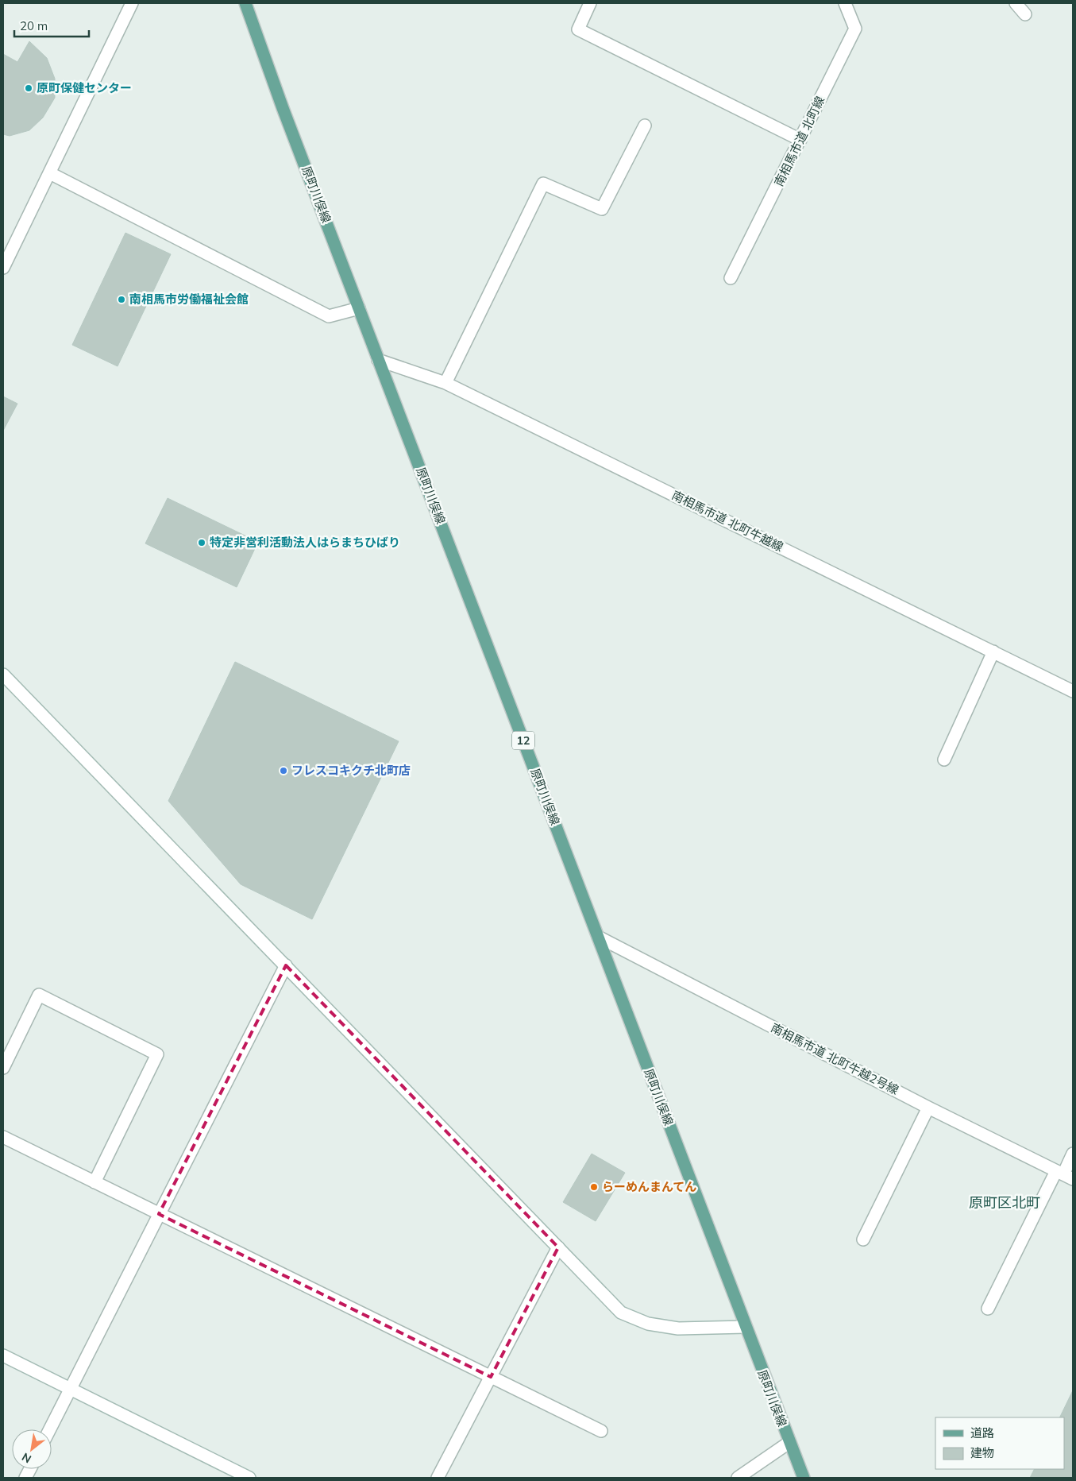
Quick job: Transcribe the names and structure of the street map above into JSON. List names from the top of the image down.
{
  "streets": {
    "main road": ["原町川俣線", "12"],
    "street": ["南相馬市道 北町線", "南相馬市道 北町牛越線", "南相馬市道 北町牛越2号線"]
  },
  "crossings": [
    ["原町川俣線", "南相馬市道 北町牛越線"],
    ["原町川俣線", "南相馬市道 北町牛越2号線"]
  ],
  "districts": ["原町区北町"],
  "places": [
    "原町保健センター",
    "南相馬市労働福祉会館",
    "特定非営利活動法人はらまちひばり",
    "フレスコキクチ北町店",
    "らーめんまんてん"
  ],
  "legend": ["道路", "建物"],
  "scale_bar": "20 m",
  "north": "bottom left"
}
